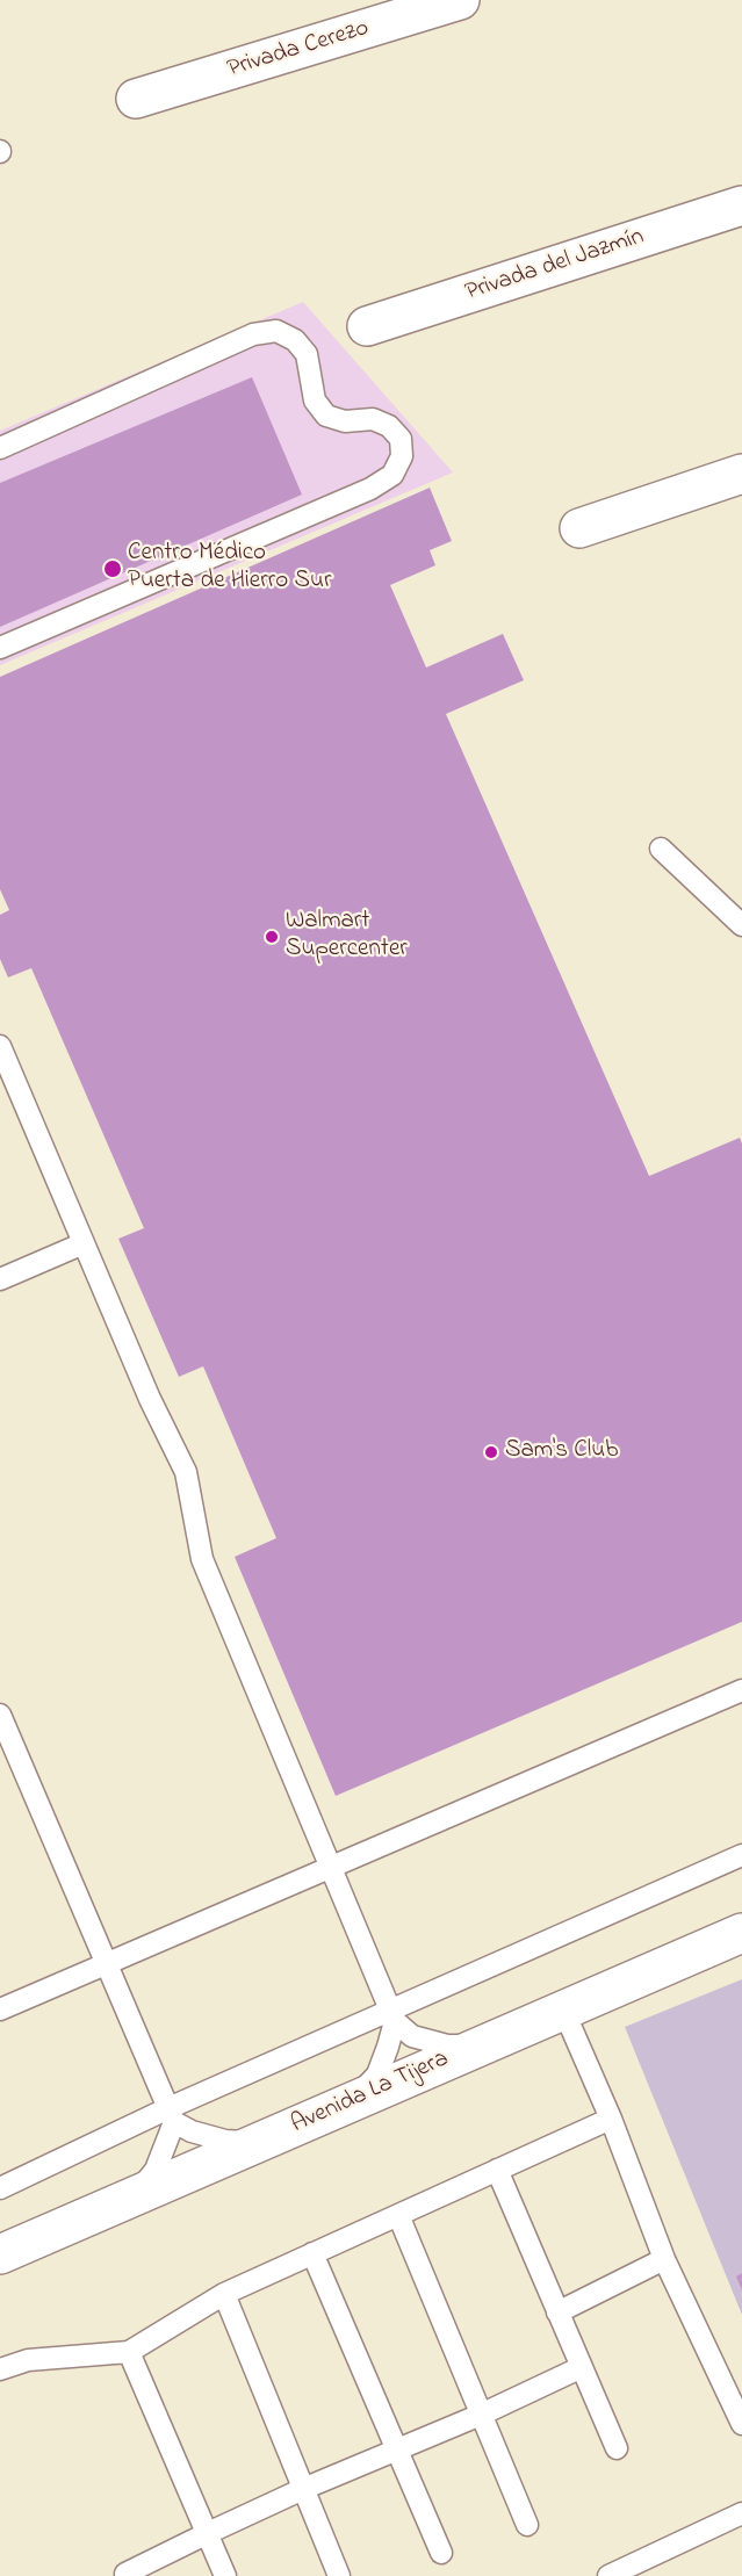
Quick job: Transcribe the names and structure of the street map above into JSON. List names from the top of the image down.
{
  "streets": {
    "street": ["Privada Cerezo", "Privada del Jazmín", "Avenida La Tijera"]
  },
  "places": ["Centro Médico Puerta de Hierro Sur", "Walmart Supercenter", "Sam's Club"]
}
